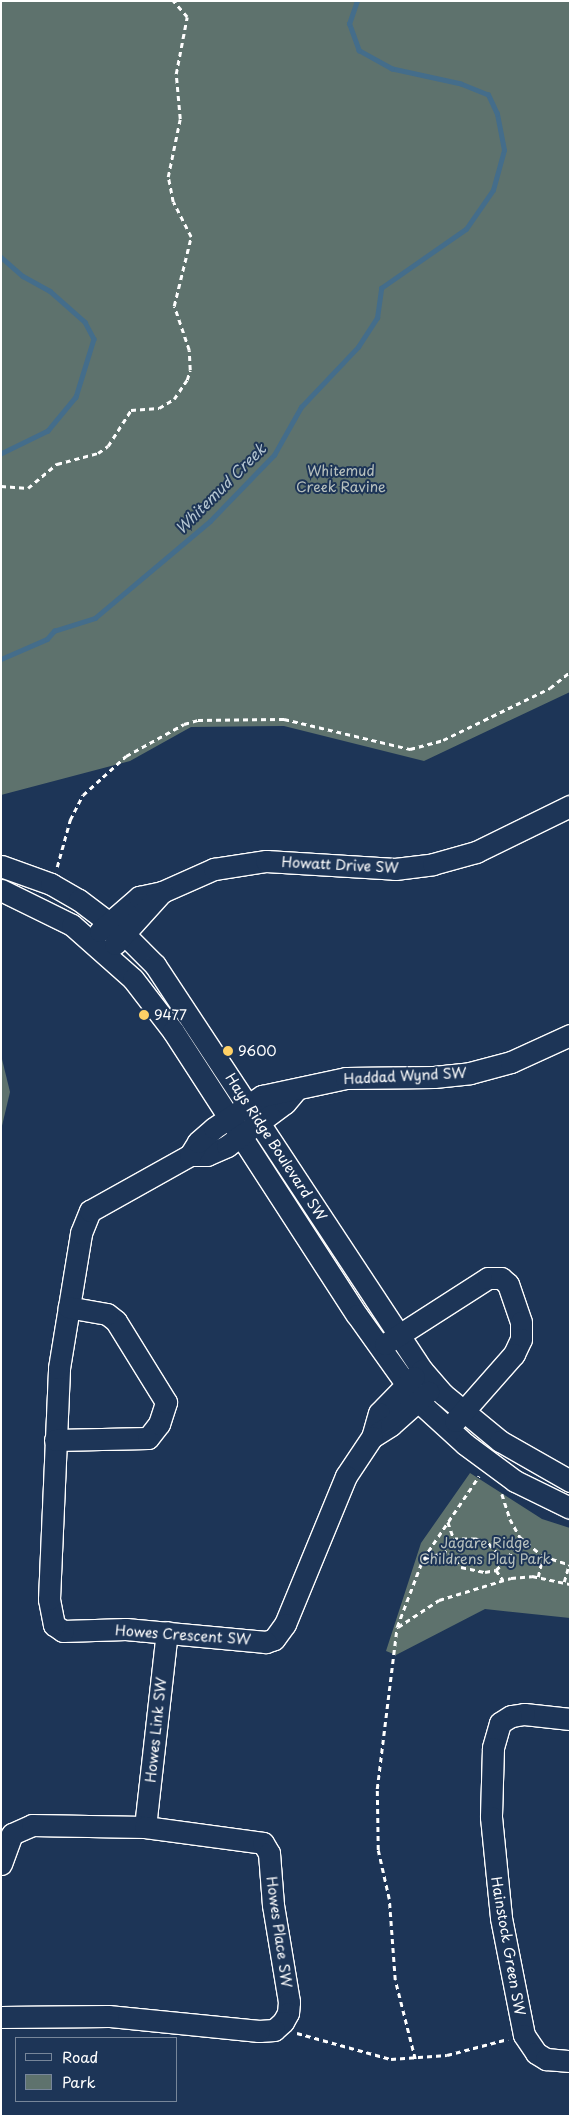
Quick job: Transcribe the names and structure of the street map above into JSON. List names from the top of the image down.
{
  "streets": {
    "street": [
      "Howatt Drive SW",
      "Haddad Wynd SW",
      "Hays Ridge Boulevard SW",
      "Howes Crescent SW",
      "Howes Link SW",
      "Howes Place SW",
      "Hainstock Green SW"
    ]
  },
  "crossings": [
    ["Howatt Drive SW", "Hays Ridge Boulevard SW"],
    ["Haddad Wynd SW", "Hays Ridge Boulevard SW"],
    ["Haddad Wynd SW", "Howes Crescent SW"],
    ["Hays Ridge Boulevard SW", "Howes Crescent SW"],
    ["Howes Crescent SW", "Howes Link SW"],
    ["Howes Link SW", "Howes Place SW"]
  ],
  "water": ["Whitemud Creek"],
  "parks": ["Whitemud Creek Ravine", "Jagare Ridge Childrens Play Park"],
  "places": ["9477", "9600"],
  "legend": ["Road", "Park"]
}
